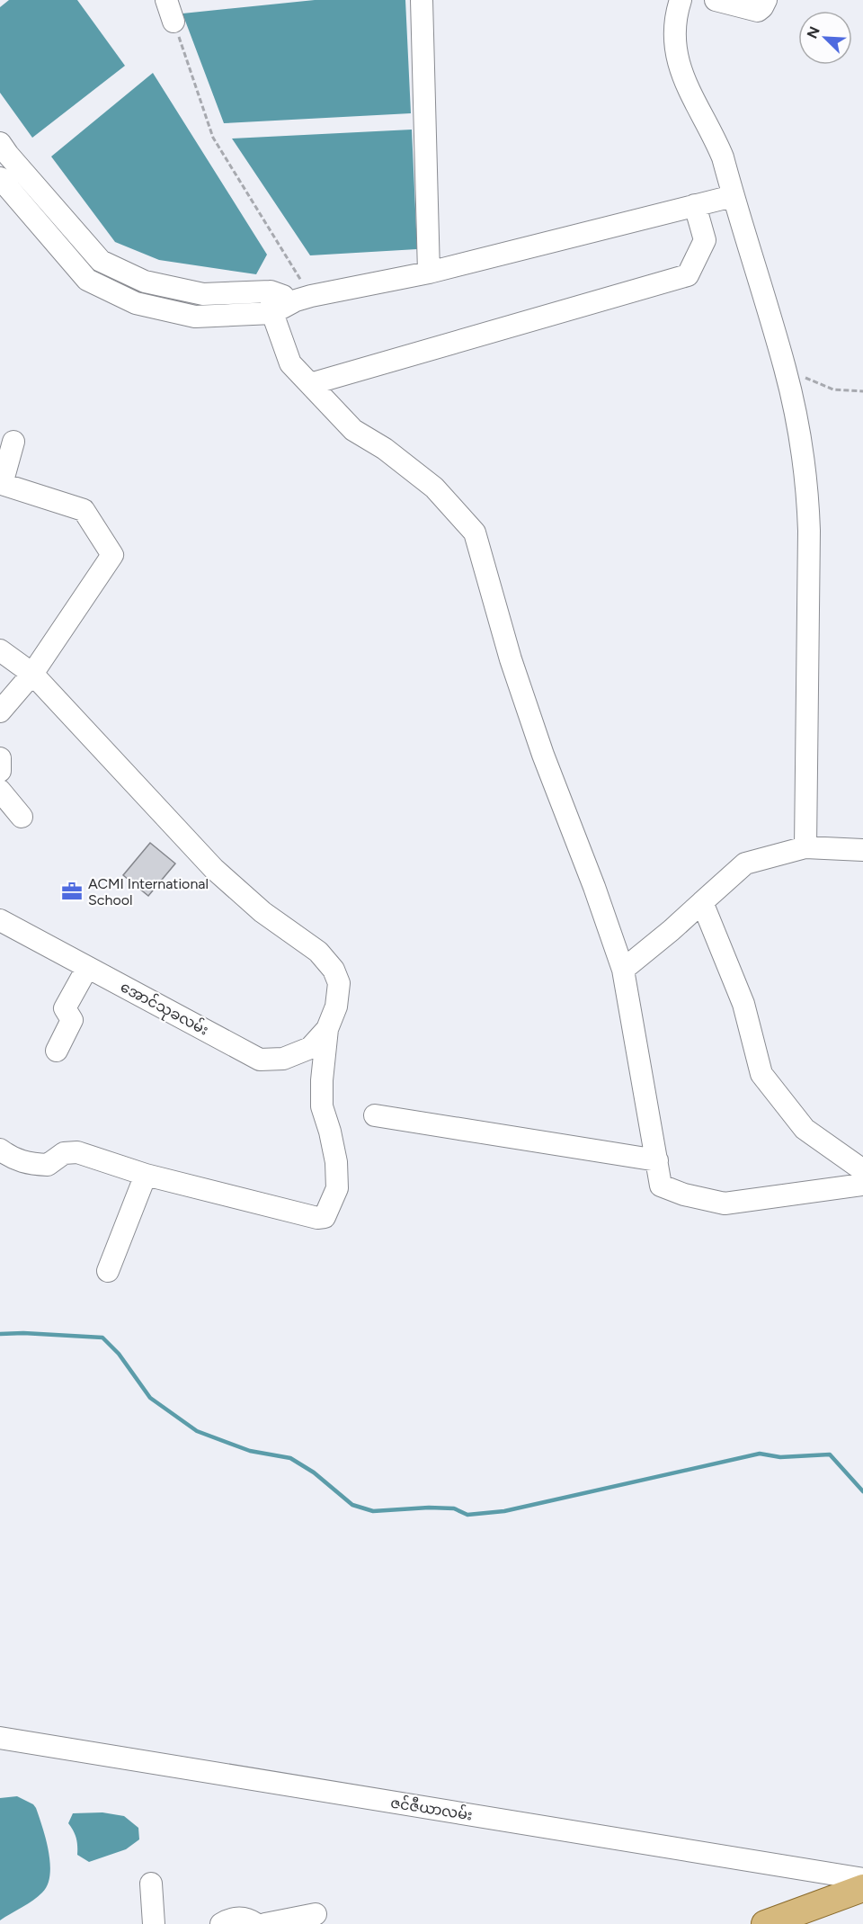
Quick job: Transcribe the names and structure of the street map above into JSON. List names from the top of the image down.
{
  "streets": {
    "street": ["အောင်သုခလမ်း", "ဇင်ဇီယာလမ်း"]
  },
  "places": {
    "office": ["ACMI International School"]
  },
  "north": "top left"
}
